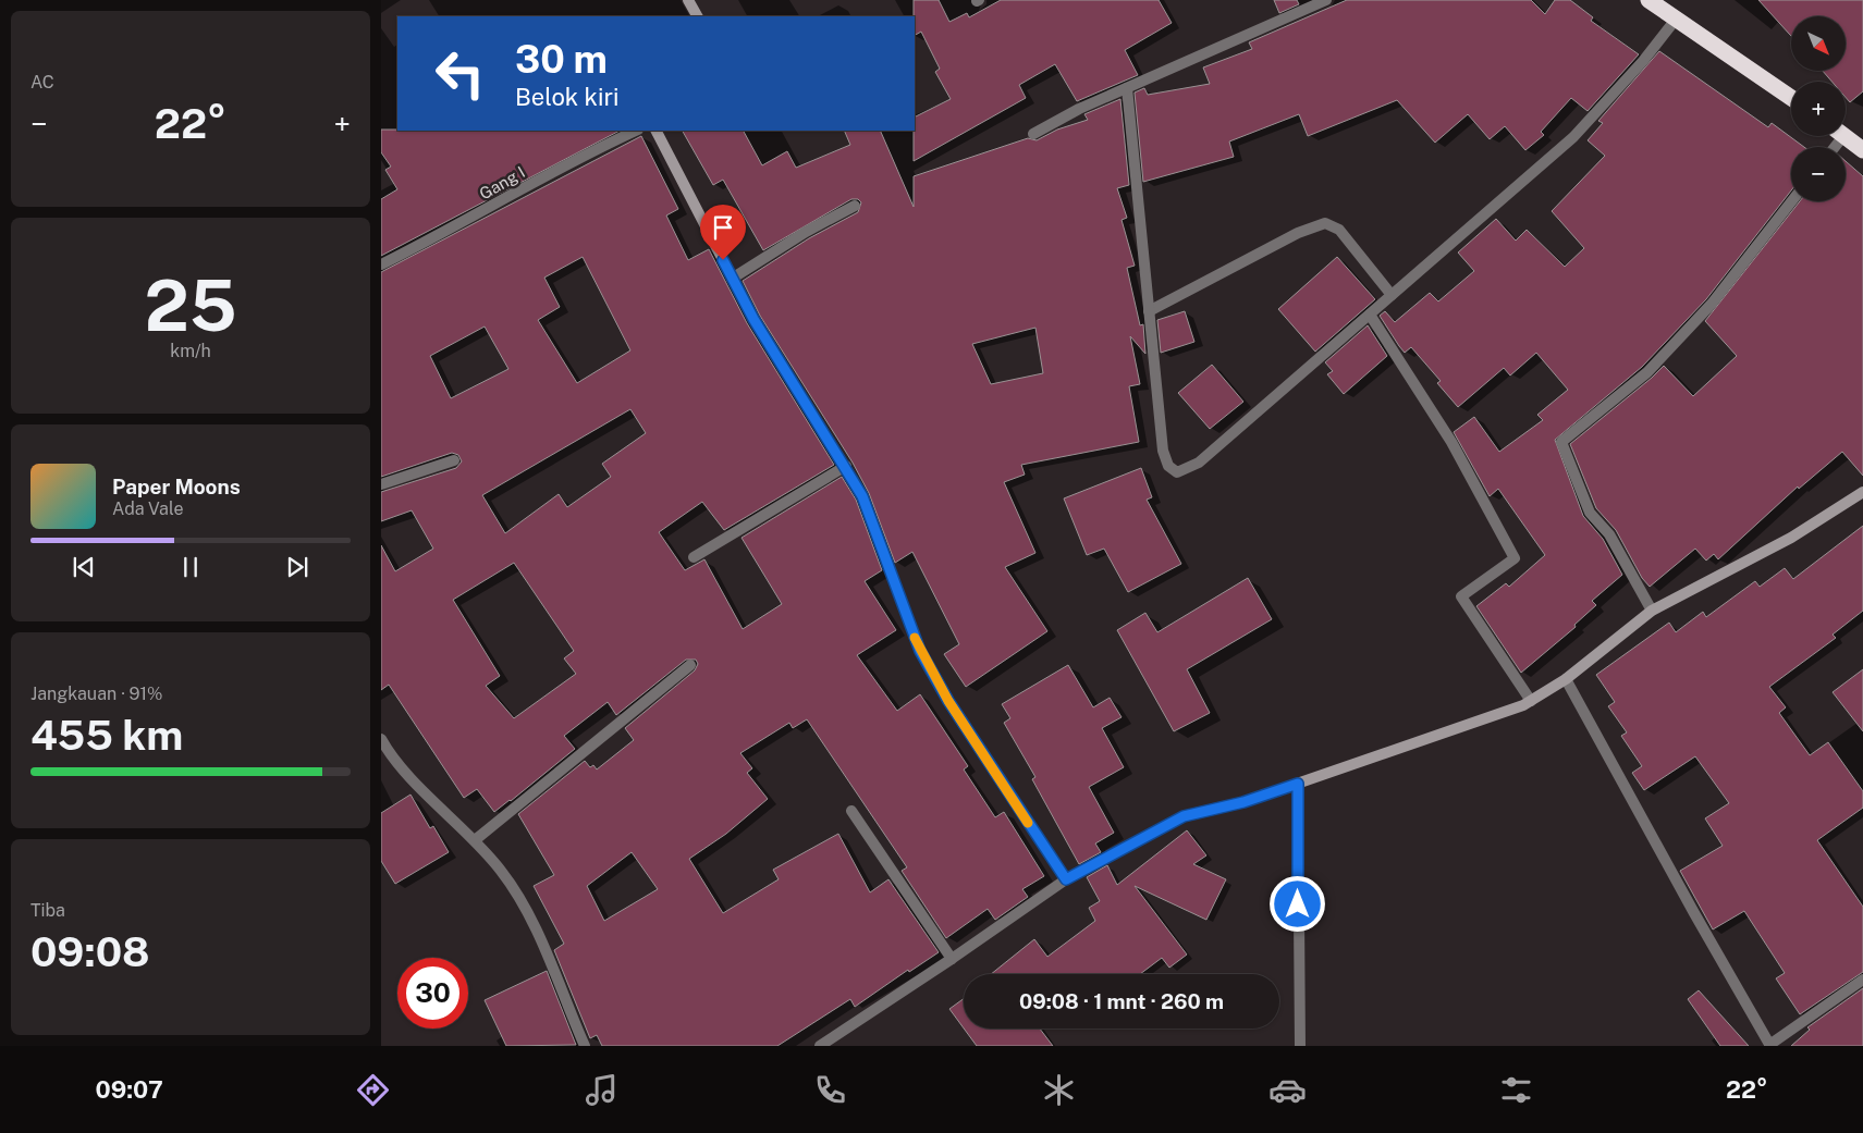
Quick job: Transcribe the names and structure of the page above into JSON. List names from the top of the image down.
{
  "streets": {
    "street": ["Gang I"]
  },
  "north": "bottom right",
  "page": {
    "tile": [
      "AC",
      ["25", "km/h"],
      ["Jangkauan · 91%", "455 km"],
      ["Tiba", "09:08"]
    ],
    "map_buttons": ["+", "−"],
    "turn": ["30 m", "Belok kiri"],
    "heat": ["−", "22°", "+"],
    "song": ["Paper Moons", "Ada Vale"],
    "limit": "30",
    "trip": "09:08 · 1 mnt · 260 m",
    "tabs": ["09:07", "22°"]
  }
}
